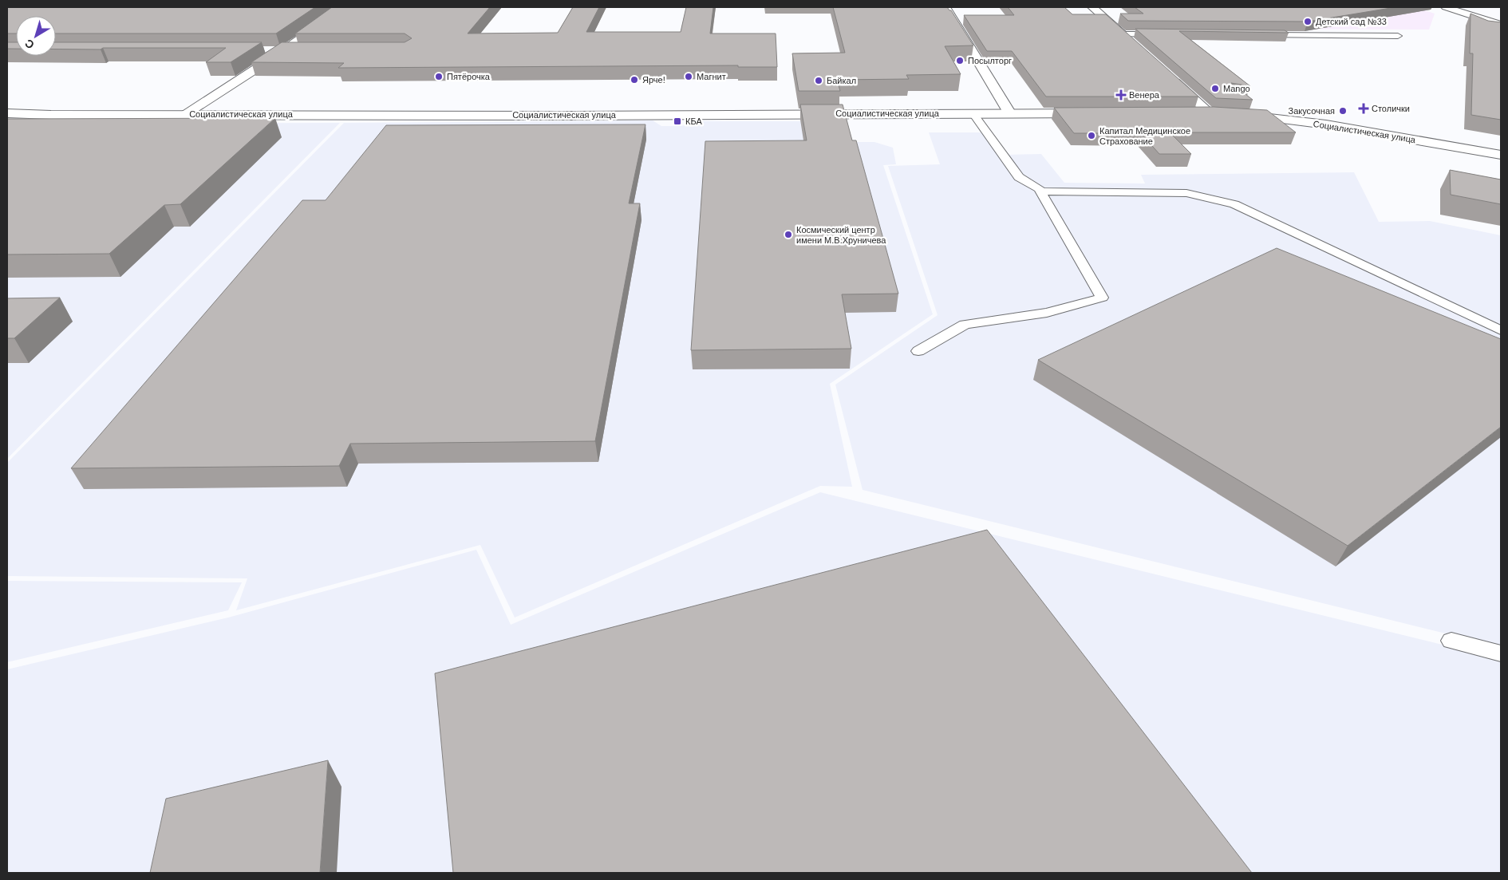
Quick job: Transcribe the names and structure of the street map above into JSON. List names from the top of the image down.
{
  "streets": {
    "main road": ["Социалистическая улица"]
  },
  "places": {
    "other": [
      "Детский сад №33",
      "Посылторг",
      "Пятёрочка",
      "Магнит",
      "Ярче!",
      "Байкал",
      "Mango",
      "Закусочная",
      "Капитал Медицинское Страхование",
      "Космический центр имени М.В.Хруничева"
    ],
    "health": ["Венера", "Столички"],
    "transit": ["КБА"]
  },
  "north": "bottom left"
}
